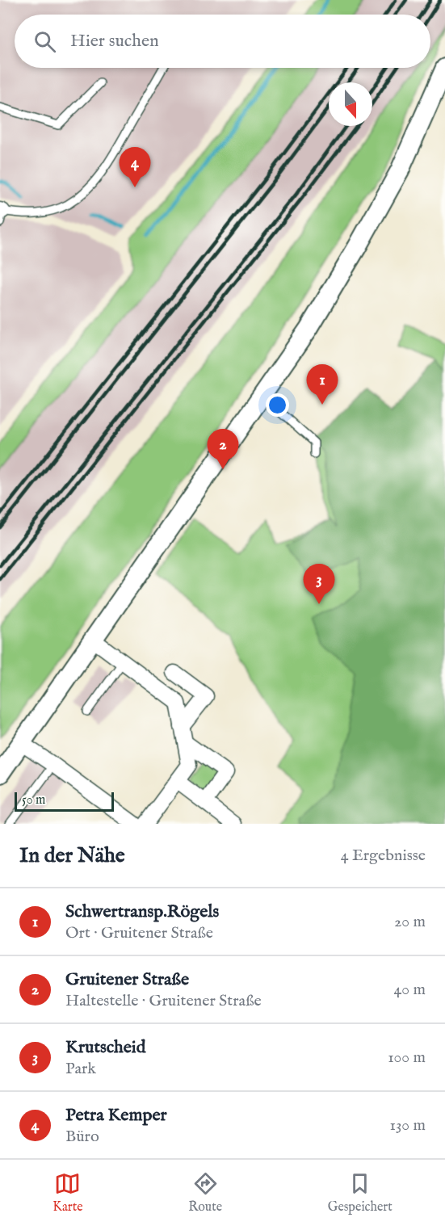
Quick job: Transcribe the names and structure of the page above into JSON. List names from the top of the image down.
{
  "scale_bar": "50 m",
  "north": "bottom",
  "page": {
    "search": "Hier suchen",
    "pins": [
      "4",
      "1",
      "2",
      "3"
    ],
    "scale": "50 m",
    "heading": ["In der Nähe", "4 Ergebnisse"],
    "list": [
      {
        "mark": "1",
        "name": "Schwertransp.Rögels",
        "note": "Ort · Gruitener Straße",
        "value": "20 m"
      },
      {
        "mark": "2",
        "name": "Gruitener Straße",
        "note": "Haltestelle · Gruitener Straße",
        "value": "40 m"
      },
      {
        "mark": "3",
        "name": "Krutscheid",
        "note": "Park",
        "value": "100 m"
      },
      {
        "mark": "4",
        "name": "Petra Kemper",
        "note": "Büro",
        "value": "130 m"
      }
    ],
    "nav": ["Karte", "Route", "Gespeichert"]
  }
}
